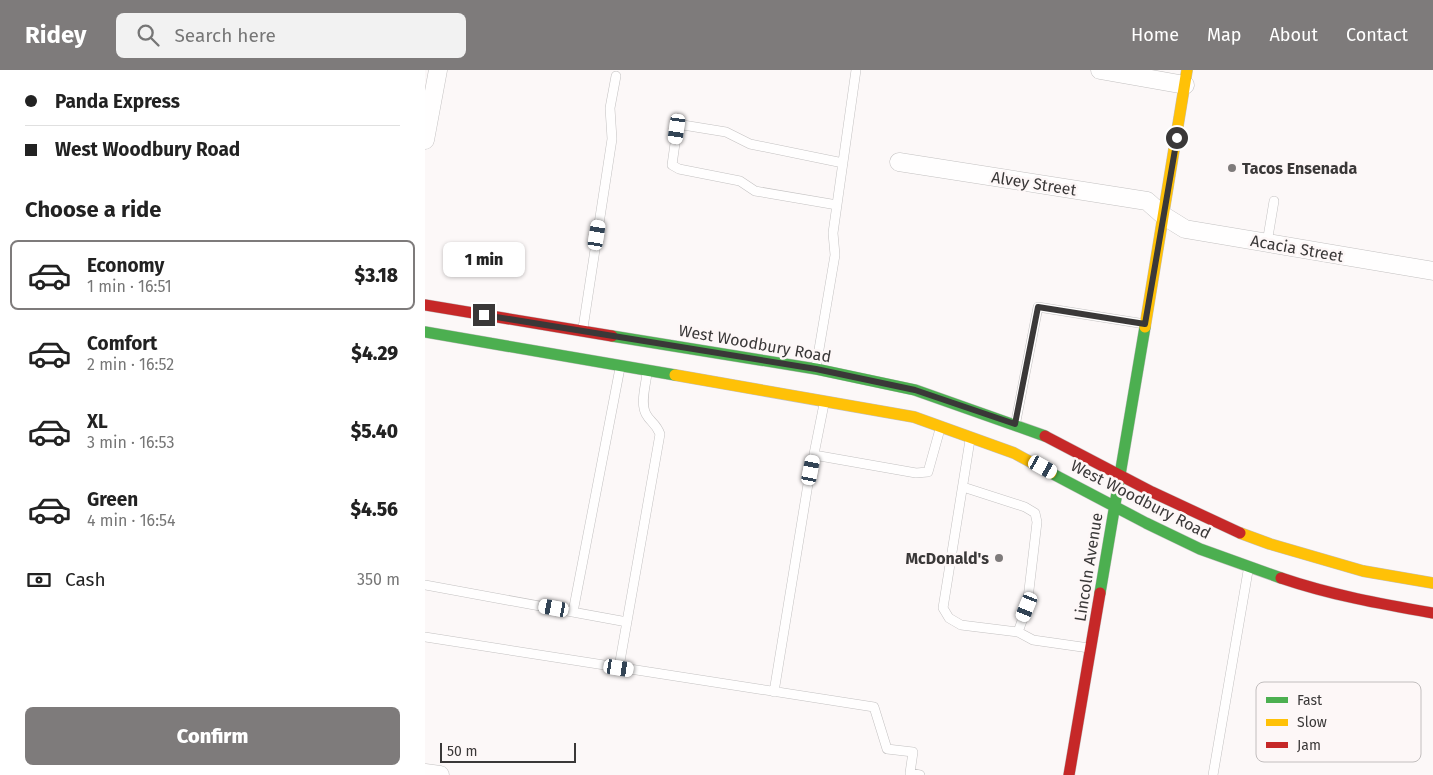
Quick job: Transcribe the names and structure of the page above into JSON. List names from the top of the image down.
{
  "streets": {
    "main road": ["West Woodbury Road", "Lincoln Avenue"],
    "street": ["Alvey Street", "Acacia Street"]
  },
  "crossings": [
    ["Alvey Street", "Acacia Street"],
    ["Alvey Street", "Lincoln Avenue"],
    ["Acacia Street", "Lincoln Avenue"],
    ["West Woodbury Road", "Lincoln Avenue"]
  ],
  "places": ["Tacos Ensenada", "McDonald's"],
  "legend": ["Fast", "Slow", "Jam"],
  "scale_bar": "50 m",
  "page": {
    "header": "Ridey",
    "search": "Search here",
    "nav": [
      "Home",
      "Map",
      "About",
      "Contact"
    ],
    "banner": ["Panda Express", "West Woodbury Road"],
    "heading": "Choose a ride",
    "list": [
      {
        "name": "Economy",
        "note": "1 min · 16:51",
        "value": "$3.18"
      },
      {
        "name": "Comfort",
        "note": "2 min · 16:52",
        "value": "$4.29"
      },
      {
        "name": "XL",
        "note": "3 min · 16:53",
        "value": "$5.40"
      },
      {
        "name": "Green",
        "note": "4 min · 16:54",
        "value": "$4.56"
      }
    ],
    "bubble": "1 min",
    "pay": ["Cash", "350 m"],
    "buttons": "Confirm",
    "scale": "50 m"
  }
}
